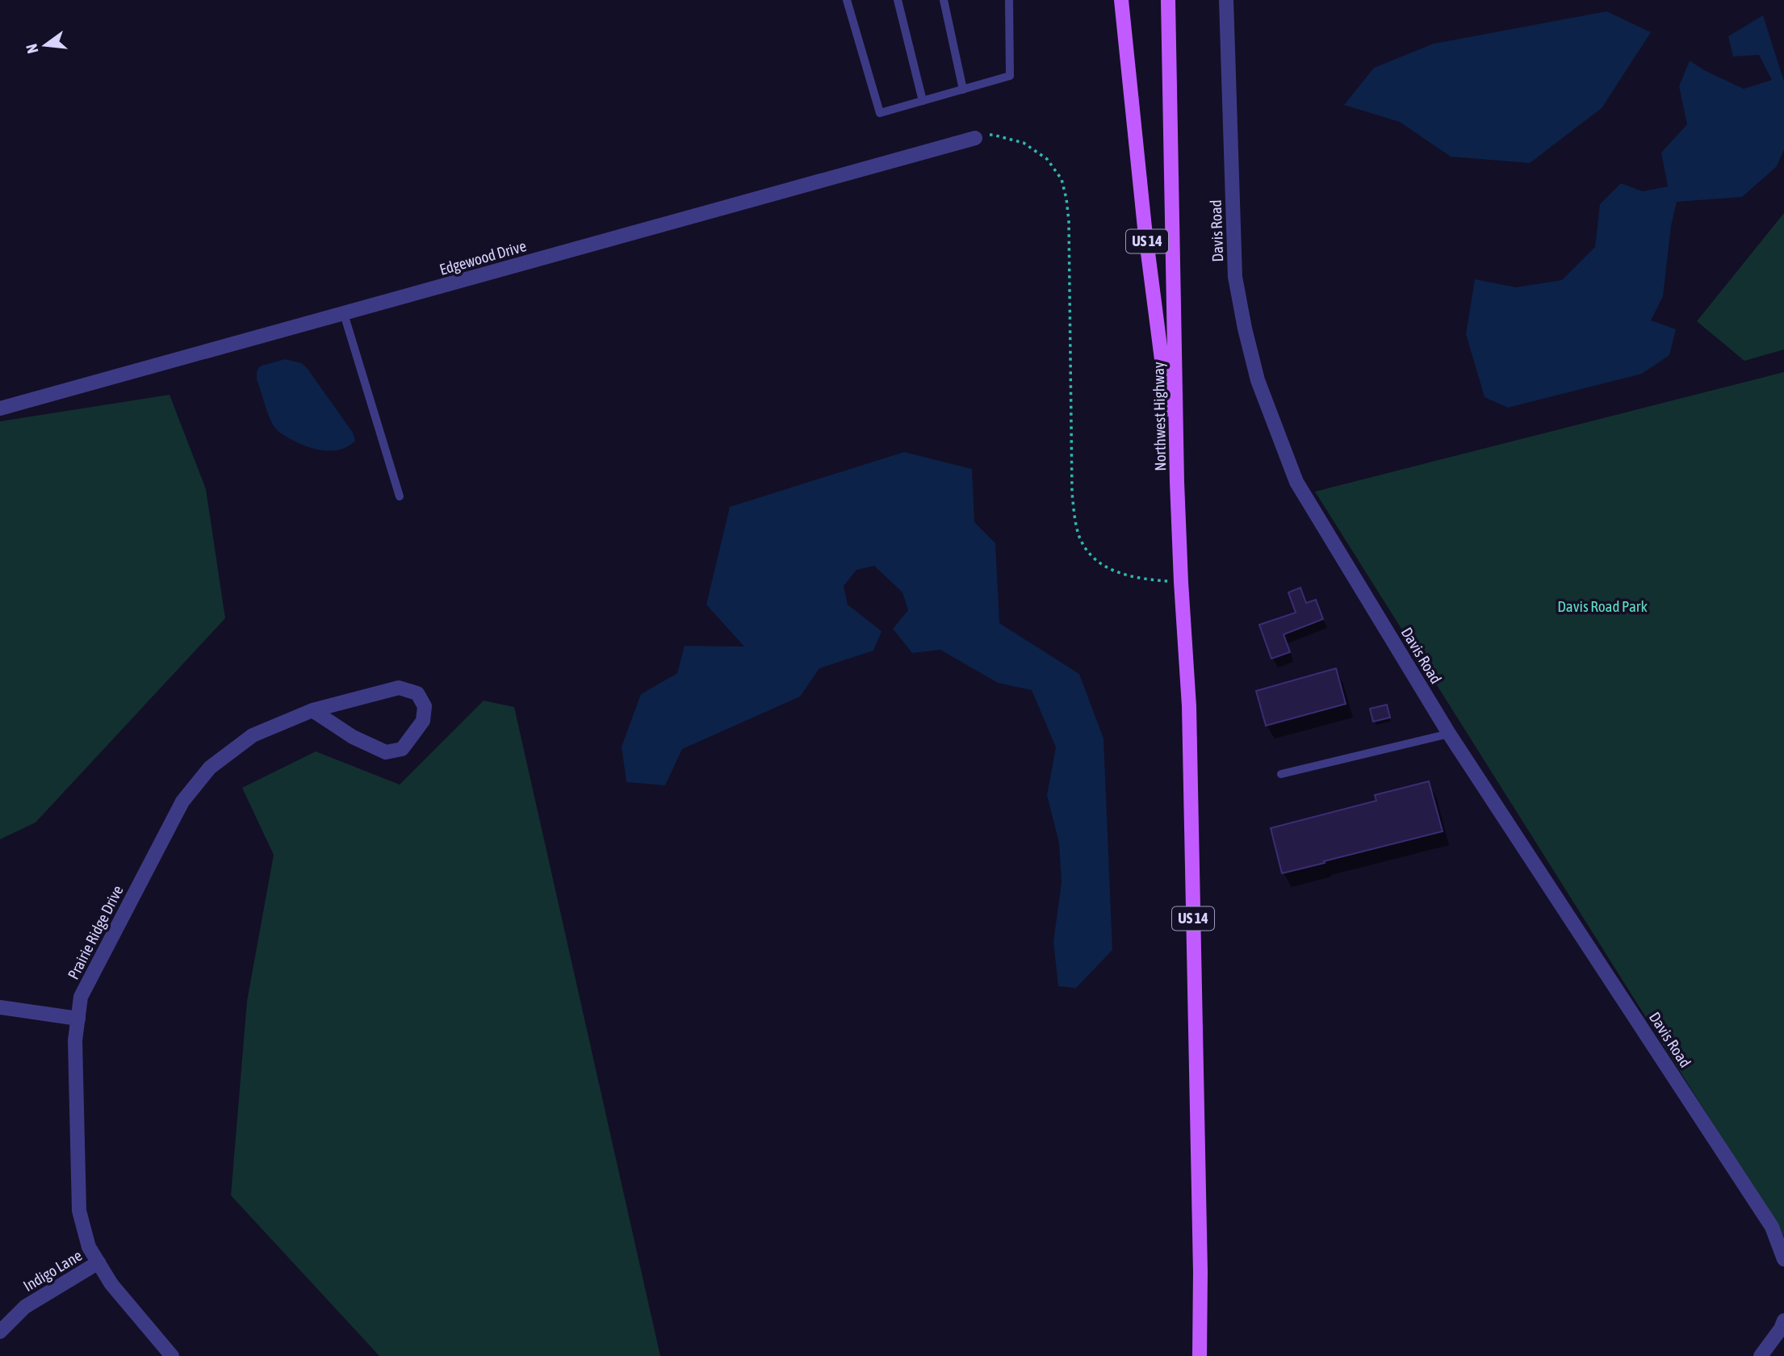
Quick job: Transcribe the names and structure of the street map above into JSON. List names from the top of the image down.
{
  "streets": {
    "main road": ["US 14", "Northwest Highway"],
    "street": [
      "Davis Road",
      "Edgewood Drive",
      "Prairie Ridge Drive",
      "Indigo Lane"
    ]
  },
  "crossings": [
    ["US 14", "Northwest Highway"],
    ["Prairie Ridge Drive", "Indigo Lane"]
  ],
  "parks": ["Davis Road Park"],
  "north": "left"
}
